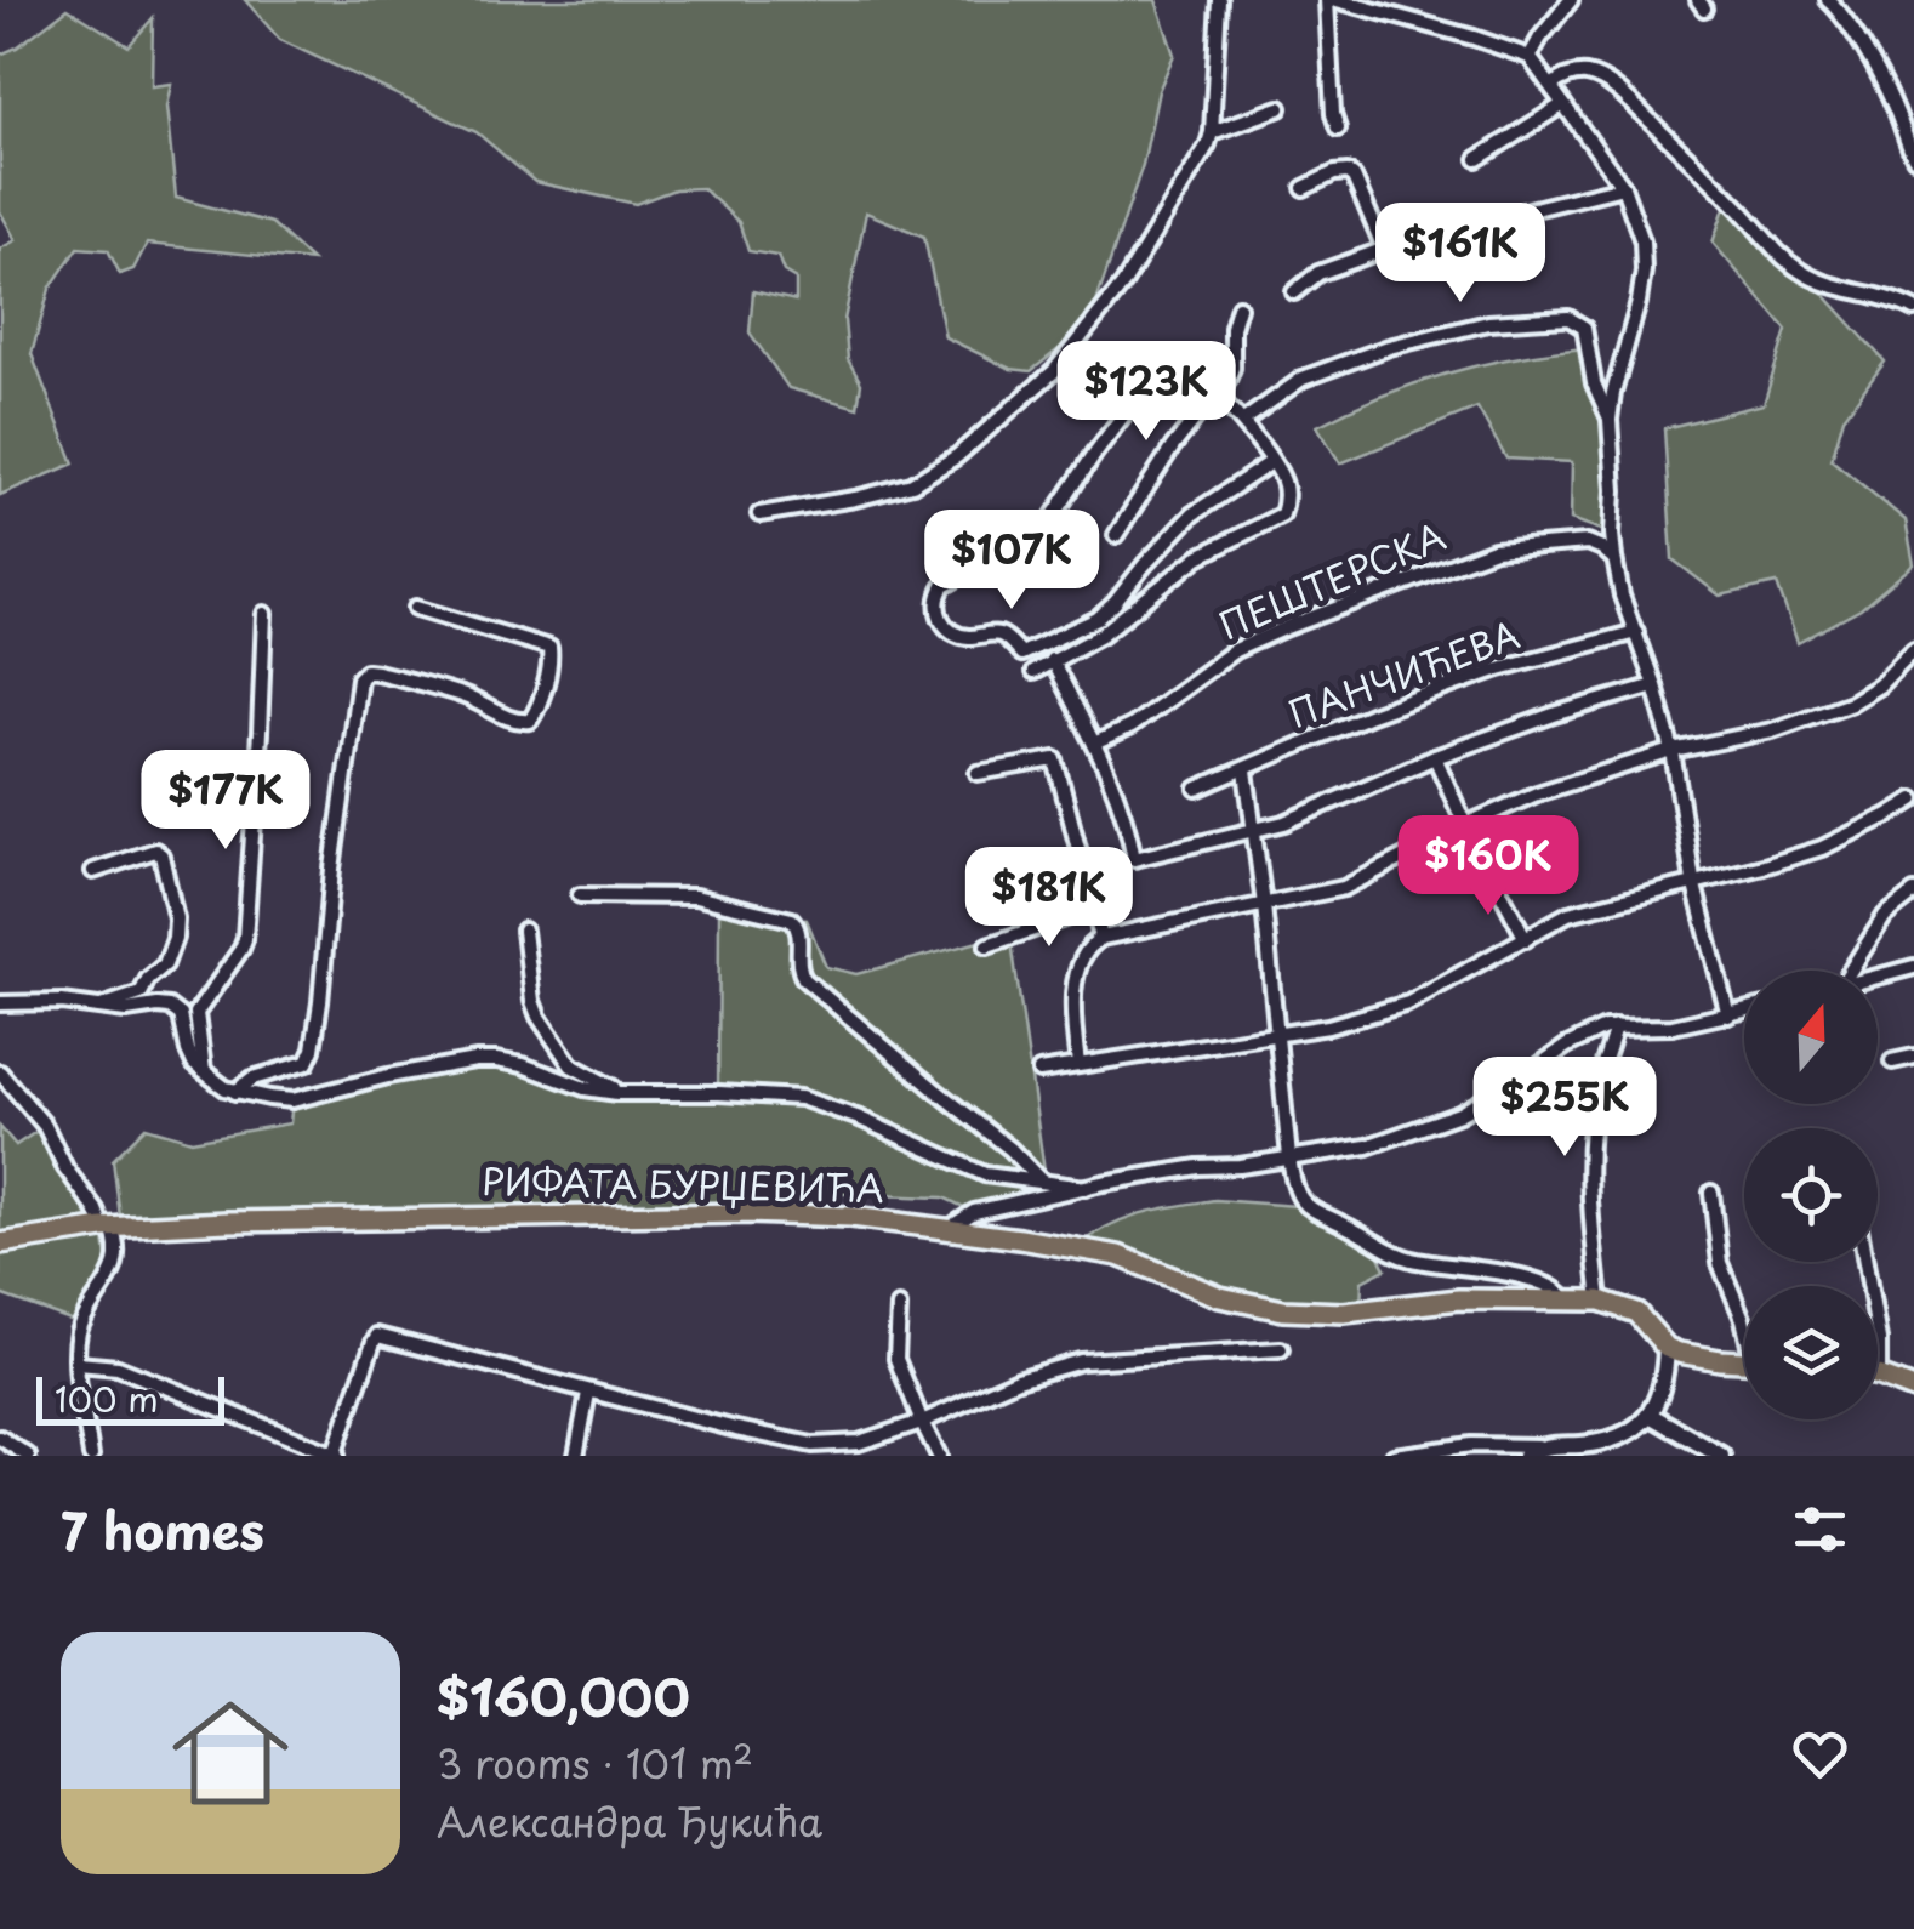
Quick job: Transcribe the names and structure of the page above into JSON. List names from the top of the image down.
{
  "streets": {
    "main road": ["РИФАТА БУРЏЕВИЋА"],
    "street": ["ПЕШТЕРСКА", "ПАНЧИЋЕВА"]
  },
  "scale_bar": "100 m",
  "north": "top",
  "page": {
    "price": [
      "$161K",
      "$123K",
      "$107K",
      "$177K",
      "$160K",
      "$181K",
      "$255K"
    ],
    "scale": "100 m",
    "heading": "7 homes",
    "list": [
      {
        "name": "$160,000",
        "note": "3 rooms · 101 m² · Александра Ђукића"
      }
    ]
  }
}
